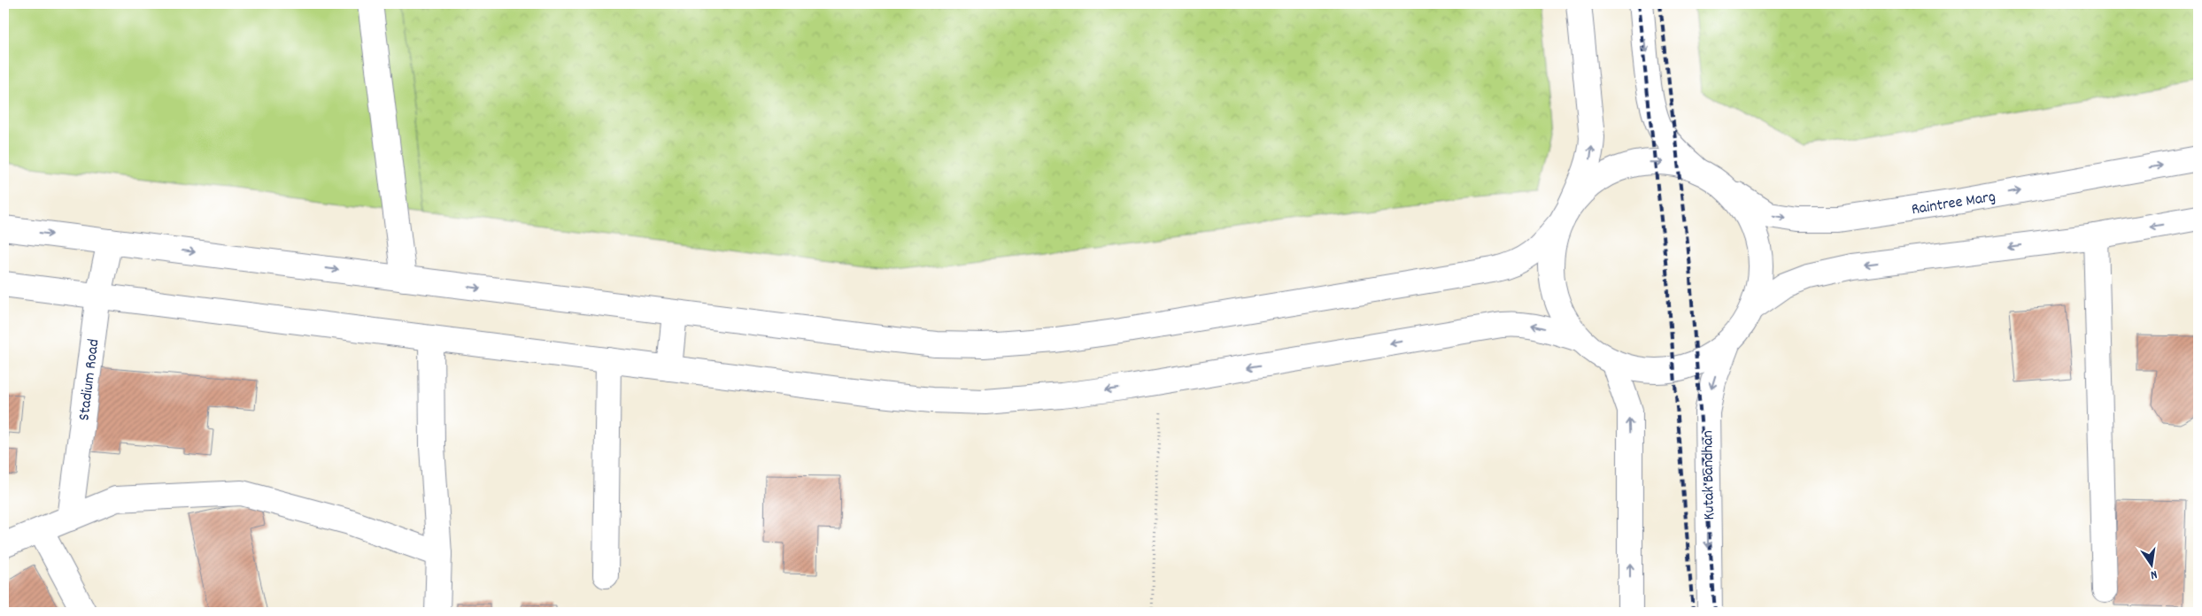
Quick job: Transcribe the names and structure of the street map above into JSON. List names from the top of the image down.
{
  "streets": {
    "street": ["Raintree Marg", "Stadium Road", "Kutak Bandhan"]
  },
  "north": "bottom"
}
